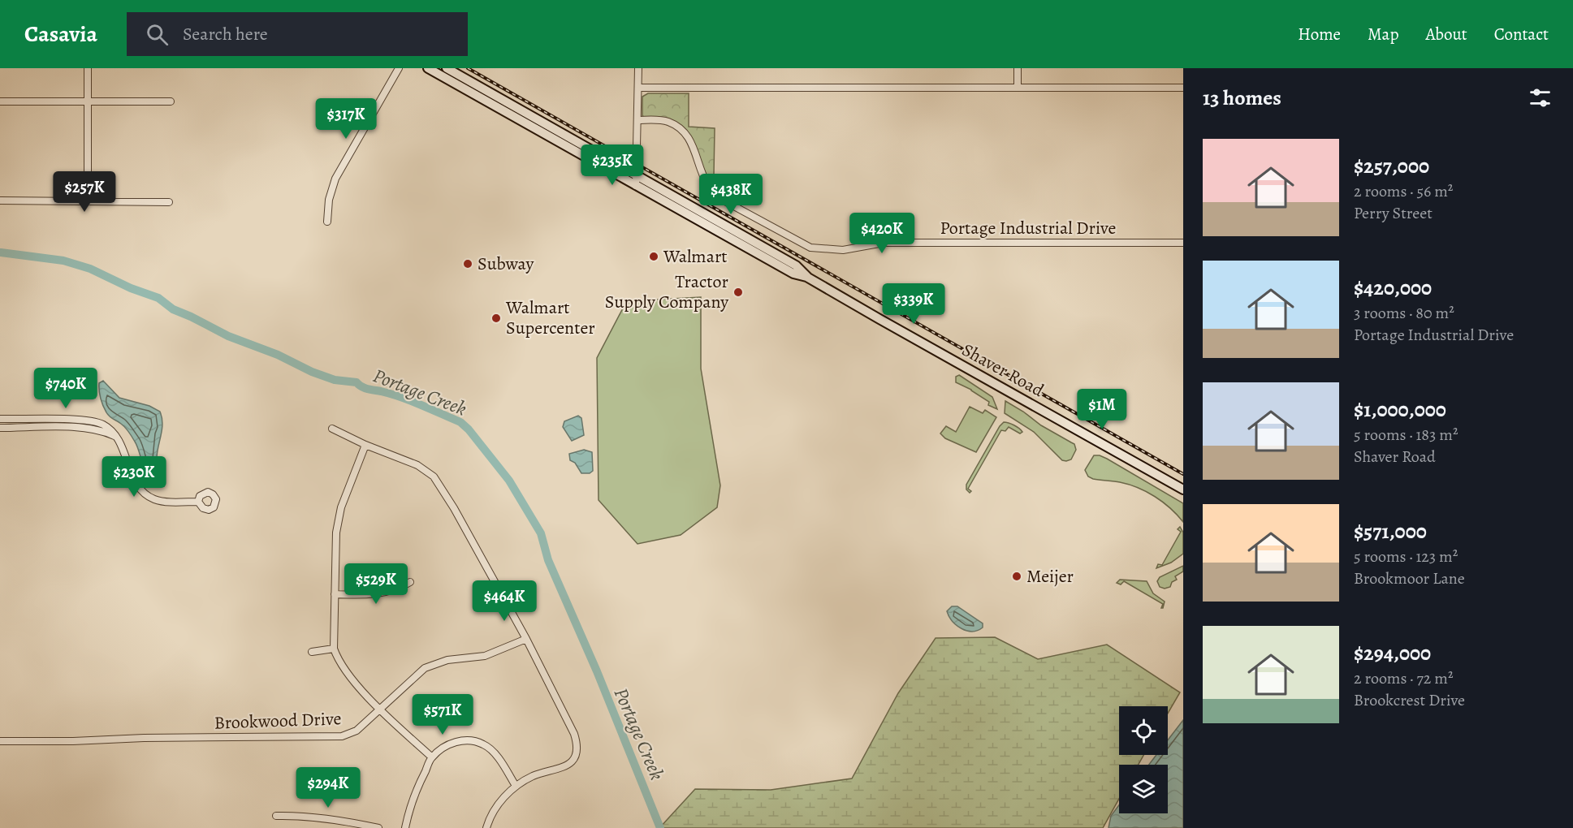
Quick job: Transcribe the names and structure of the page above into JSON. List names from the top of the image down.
{
  "streets": {
    "main road": ["Shaver Road"],
    "street": ["Portage Industrial Drive", "Brookwood Drive"]
  },
  "water": ["Portage Creek"],
  "places": [
    "Walmart",
    "Subway",
    "Tractor Supply Company",
    "Walmart Supercenter",
    "Meijer"
  ],
  "page": {
    "header": "Casavia",
    "search": "Search here",
    "nav": [
      "Home",
      "Map",
      "About",
      "Contact"
    ],
    "heading": "13 homes",
    "price": [
      "$317K",
      "$235K",
      "$257K",
      "$438K",
      "$420K",
      "$339K",
      "$740K",
      "$1M",
      "$230K",
      "$529K",
      "$464K",
      "$571K",
      "$294K"
    ],
    "list": [
      {
        "name": "$257,000",
        "note": "2 rooms · 56 m² · Perry Street"
      },
      {
        "name": "$420,000",
        "note": "3 rooms · 80 m² · Portage Industrial Drive"
      },
      {
        "name": "$1,000,000",
        "note": "5 rooms · 183 m² · Shaver Road"
      },
      {
        "name": "$571,000",
        "note": "5 rooms · 123 m² · Brookmoor Lane"
      },
      {
        "name": "$294,000",
        "note": "2 rooms · 72 m² · Brookcrest Drive"
      }
    ]
  }
}
